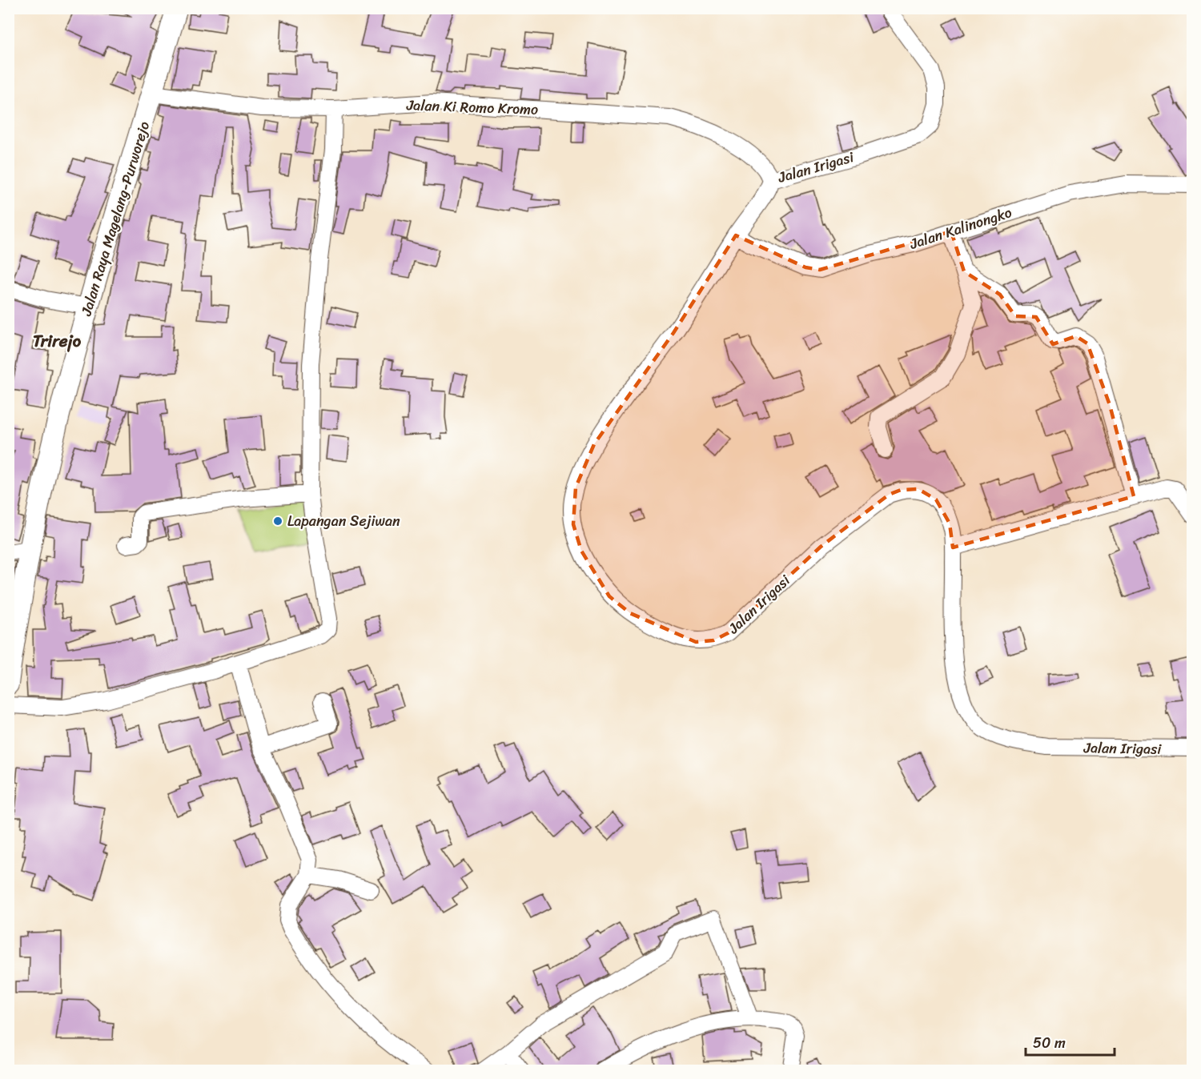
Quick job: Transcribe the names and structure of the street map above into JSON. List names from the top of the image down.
{
  "streets": {
    "main road": ["Jalan Raya Magelang-Purworejo"],
    "street": ["Jalan Ki Romo Kromo", "Jalan Irigasi", "Jalan Kalinongko"]
  },
  "crossings": [
    ["Jalan Ki Romo Kromo", "Jalan Irigasi"],
    ["Jalan Ki Romo Kromo", "Jalan Raya Magelang-Purworejo"],
    ["Jalan Irigasi", "Jalan Kalinongko"]
  ],
  "districts": ["Trirejo"],
  "places": ["Lapangan Sejiwan"],
  "scale_bar": "50 m"
}
